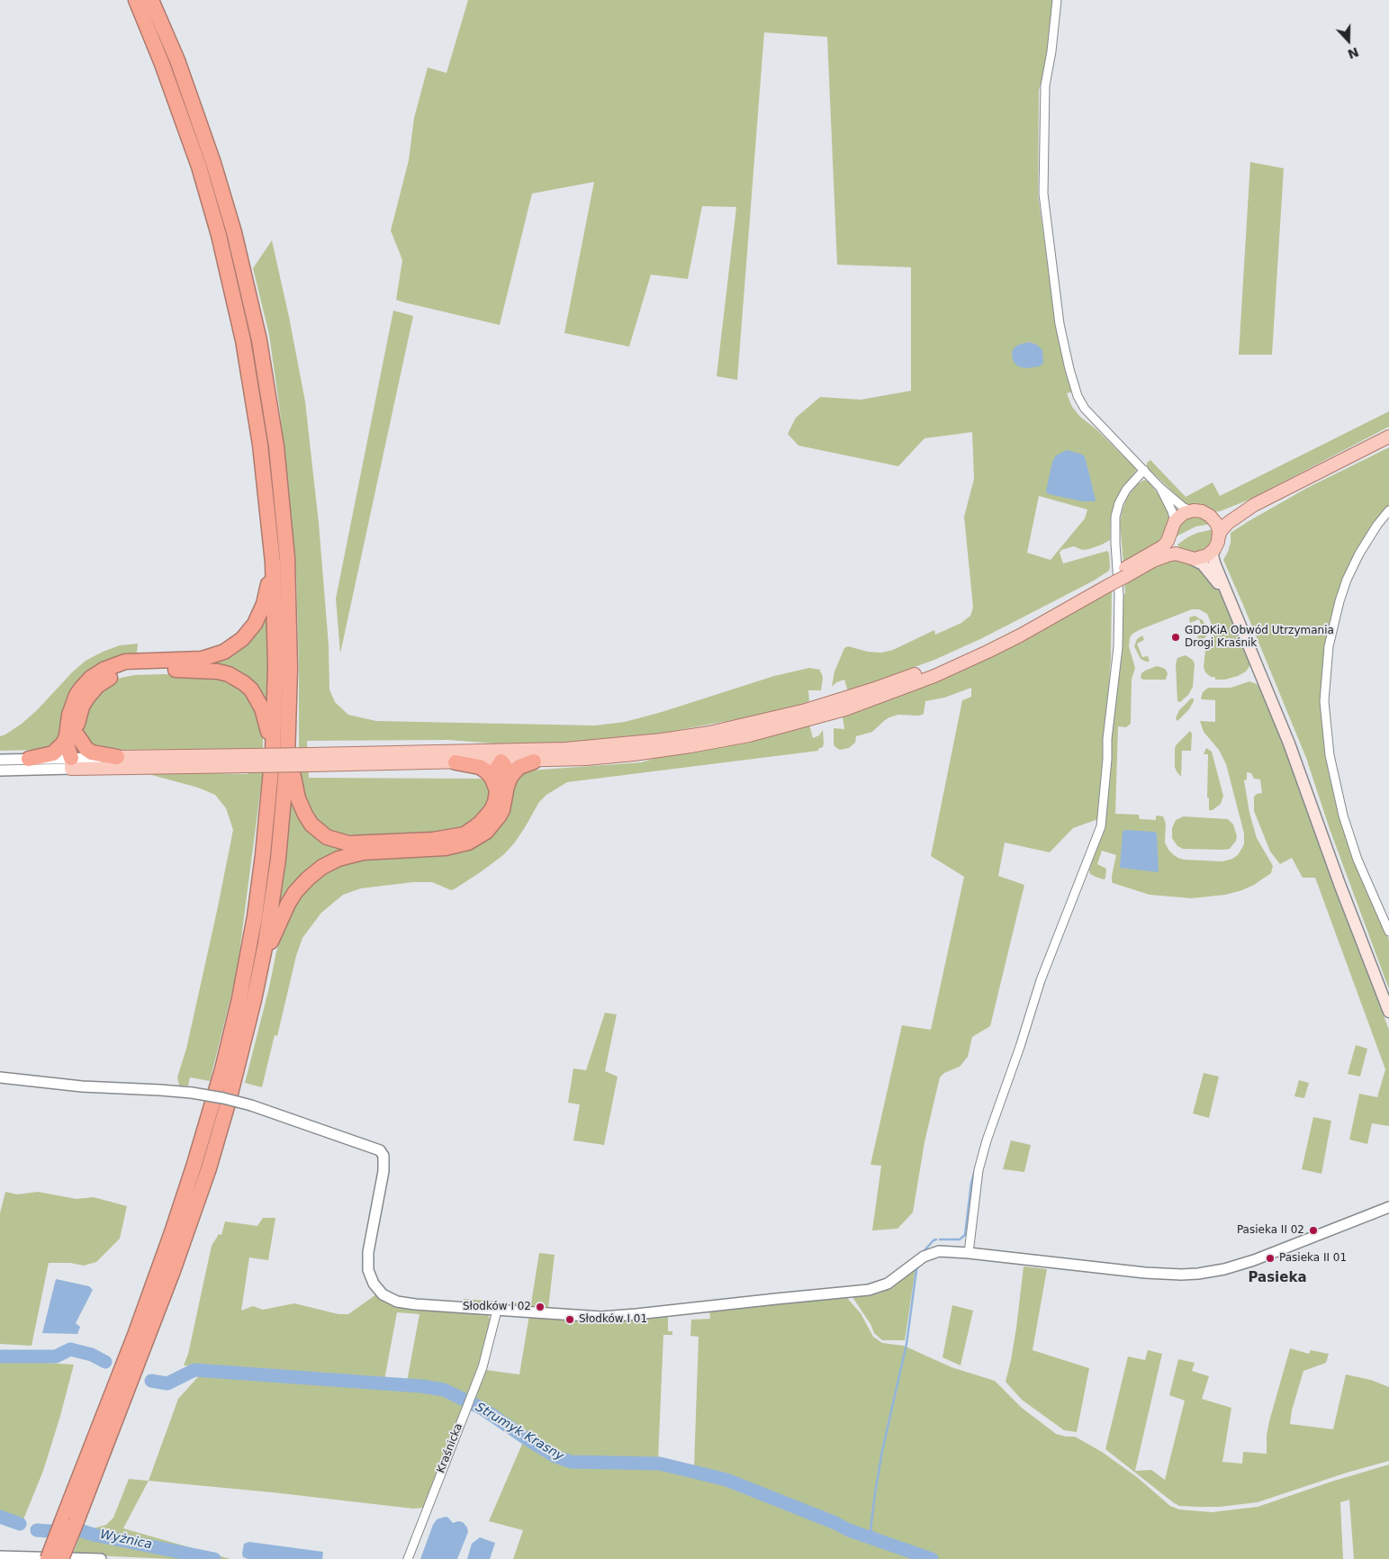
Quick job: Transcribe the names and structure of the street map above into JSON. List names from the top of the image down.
{
  "streets": {
    "street": ["Kraśnicka"]
  },
  "districts": ["Pasieka"],
  "water": ["Strumyk Krasny", "Wyżnica"],
  "places": [
    "GDDKiA Obwód Utrzymania Drogi Kraśnik",
    "Pasieka II 02",
    "Pasieka II 01",
    "Słodków I 02",
    "Słodków I 01"
  ],
  "north": "bottom"
}
